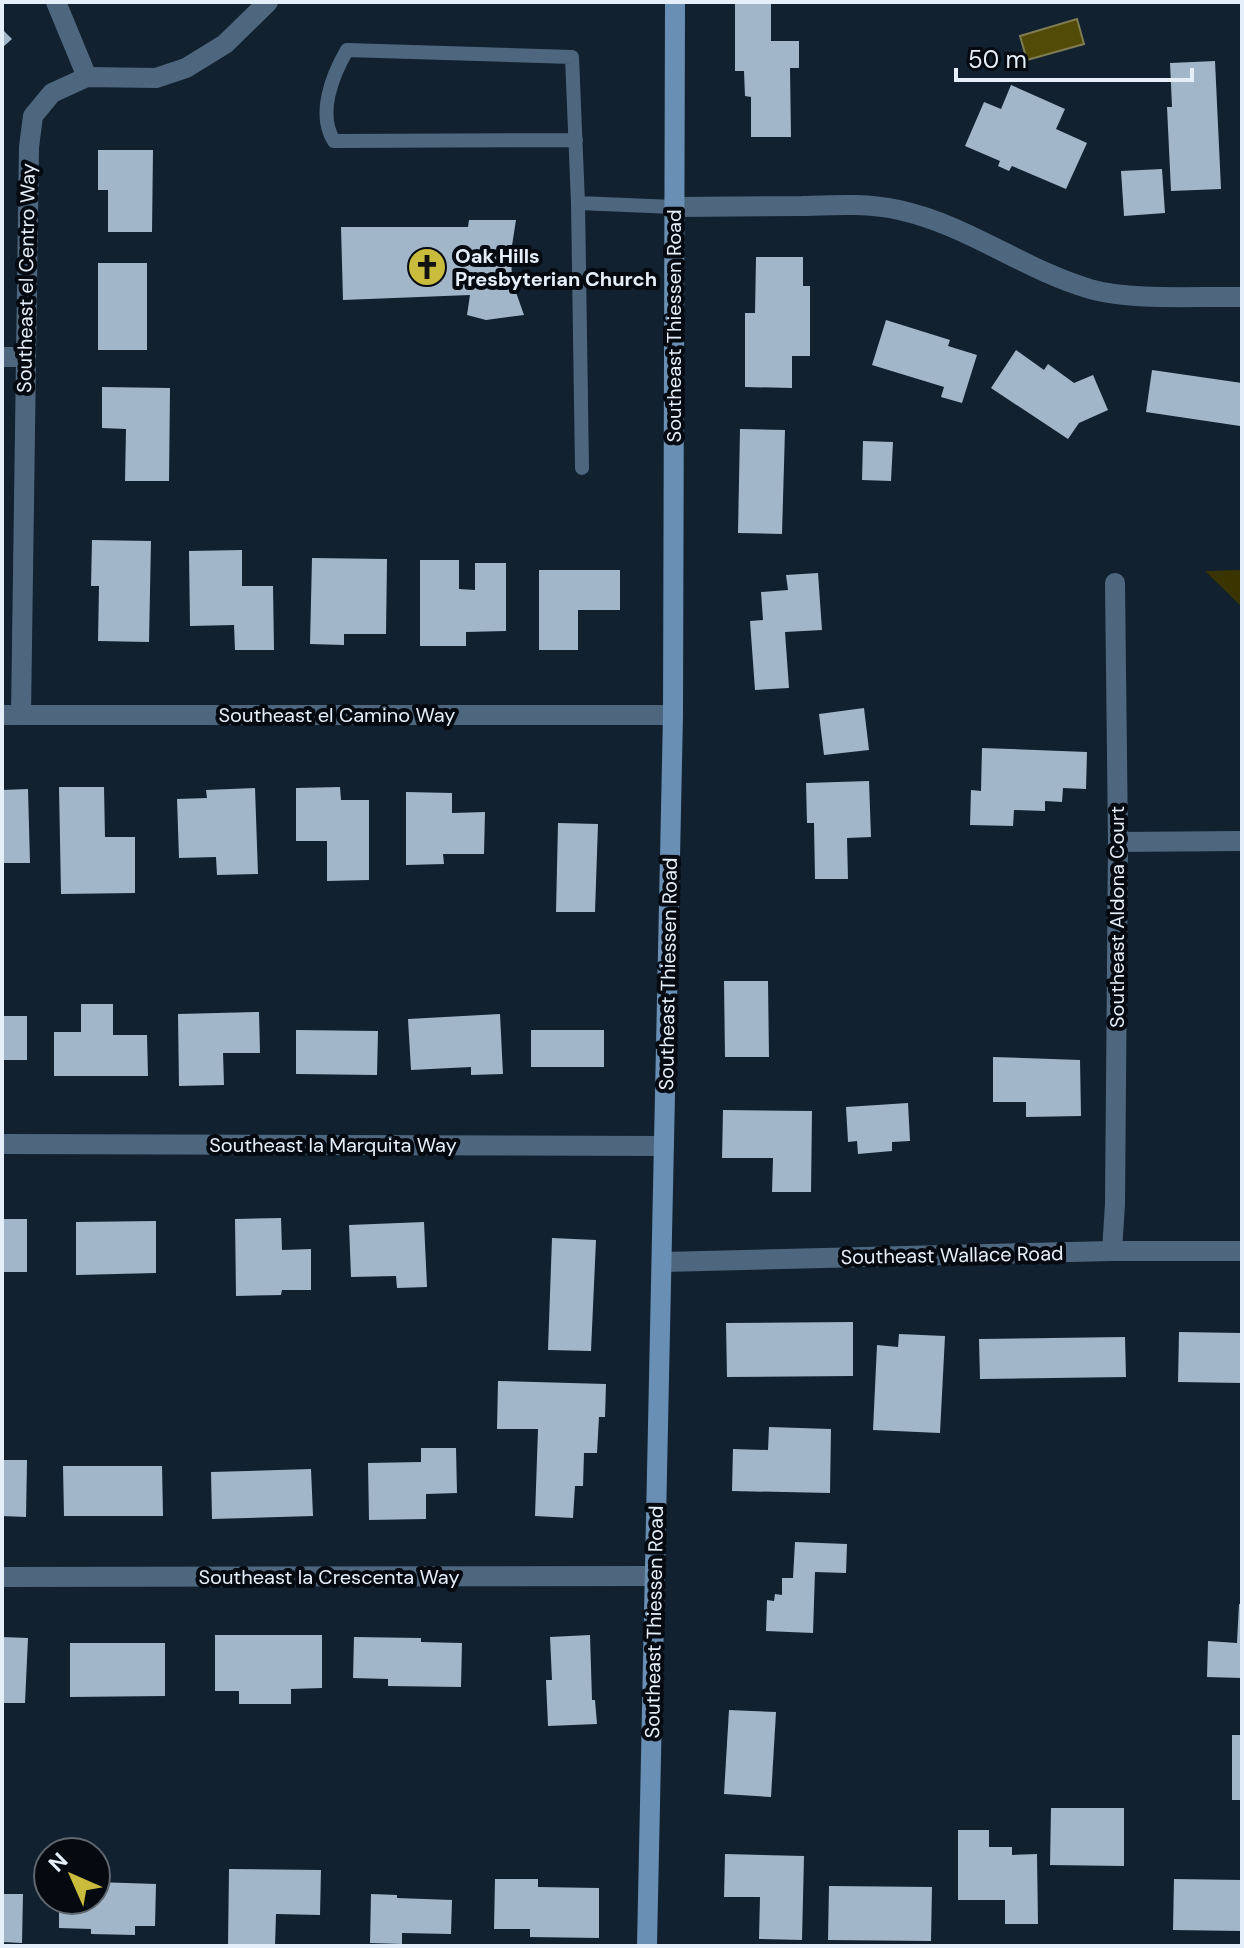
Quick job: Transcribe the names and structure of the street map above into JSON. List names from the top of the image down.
{
  "streets": {
    "main road": ["Southeast Thiessen Road"],
    "street": [
      "Southeast el Centro Way",
      "Southeast el Camino Way",
      "Southeast Aldona Court",
      "Southeast la Marquita Way",
      "Southeast Wallace Road",
      "Southeast la Crescenta Way"
    ]
  },
  "crossings": [
    ["Southeast el Centro Way", "Southeast el Camino Way"],
    ["Southeast Thiessen Road", "Southeast el Camino Way"],
    ["Southeast Thiessen Road", "Southeast la Marquita Way"],
    ["Southeast Thiessen Road", "Southeast Wallace Road"],
    ["Southeast Thiessen Road", "Southeast la Crescenta Way"],
    ["Southeast Aldona Court", "Southeast Wallace Road"]
  ],
  "places": {
    "church": ["Oak Hills Presbyterian Church"]
  },
  "scale_bar": "50 m",
  "north": "top left"
}
